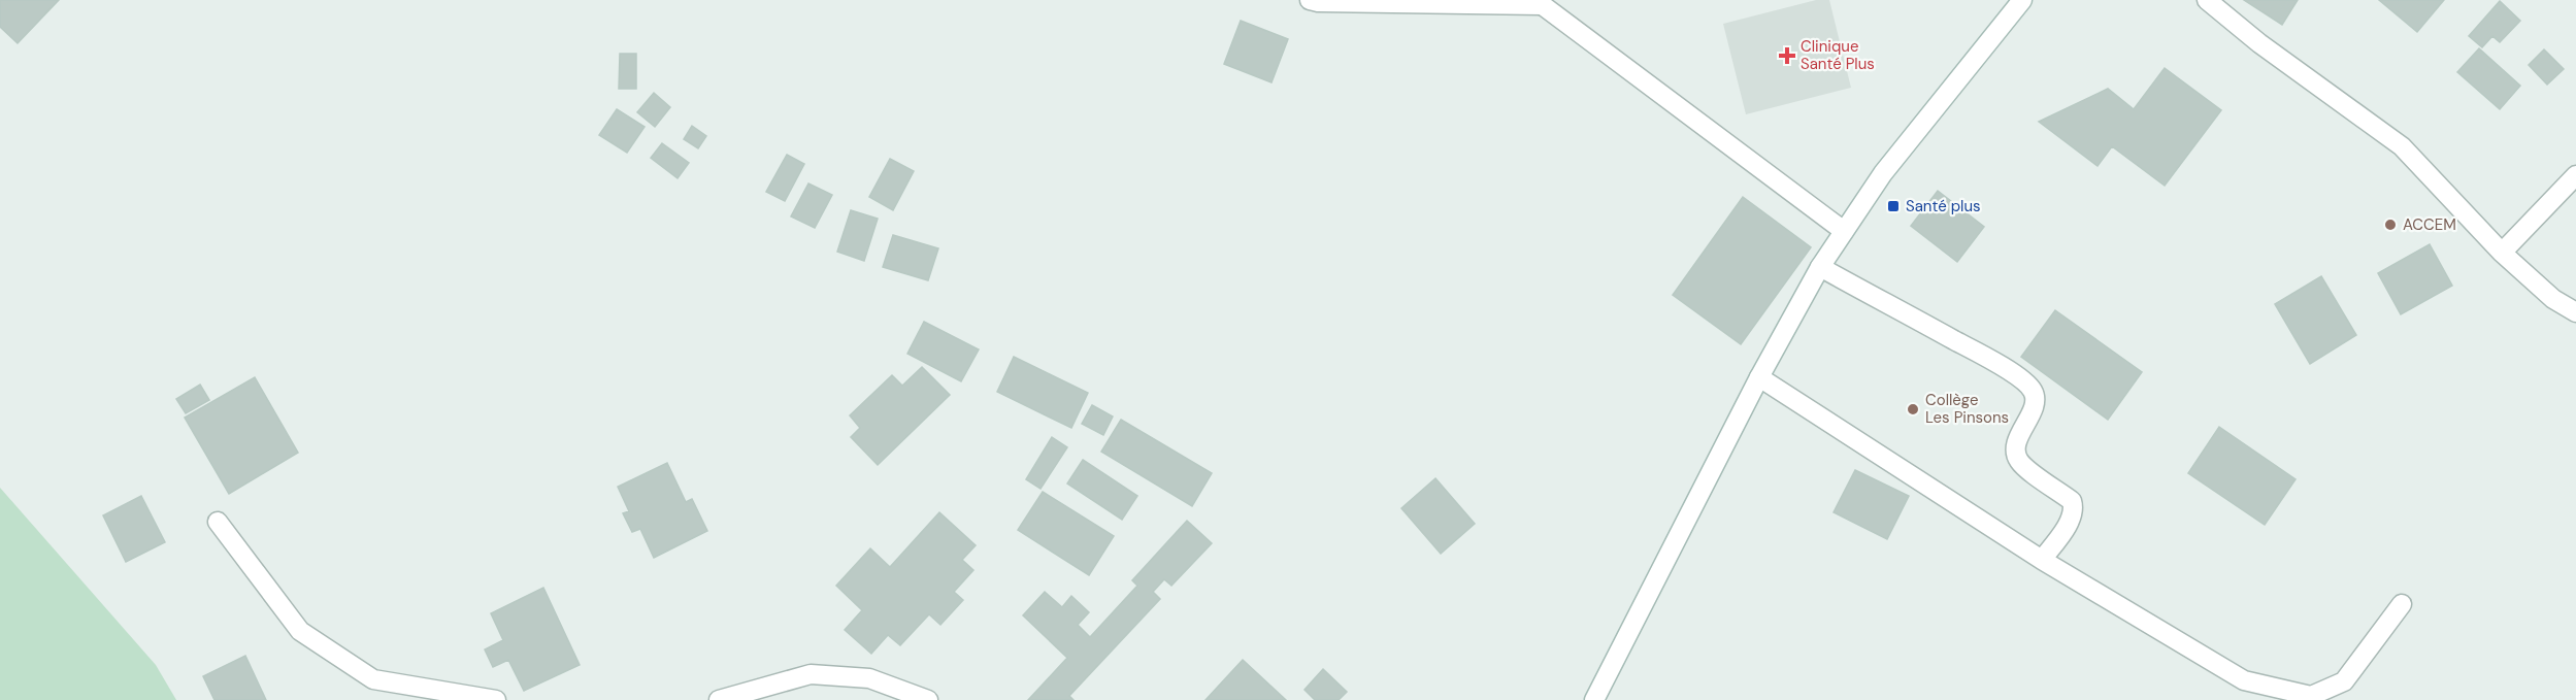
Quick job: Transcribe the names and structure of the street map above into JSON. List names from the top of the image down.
{
  "places": {
    "health": ["Clinique Santé Plus"],
    "transit": ["Santé plus"],
    "other": ["ACCEM", "Collège Les Pinsons"]
  }
}
